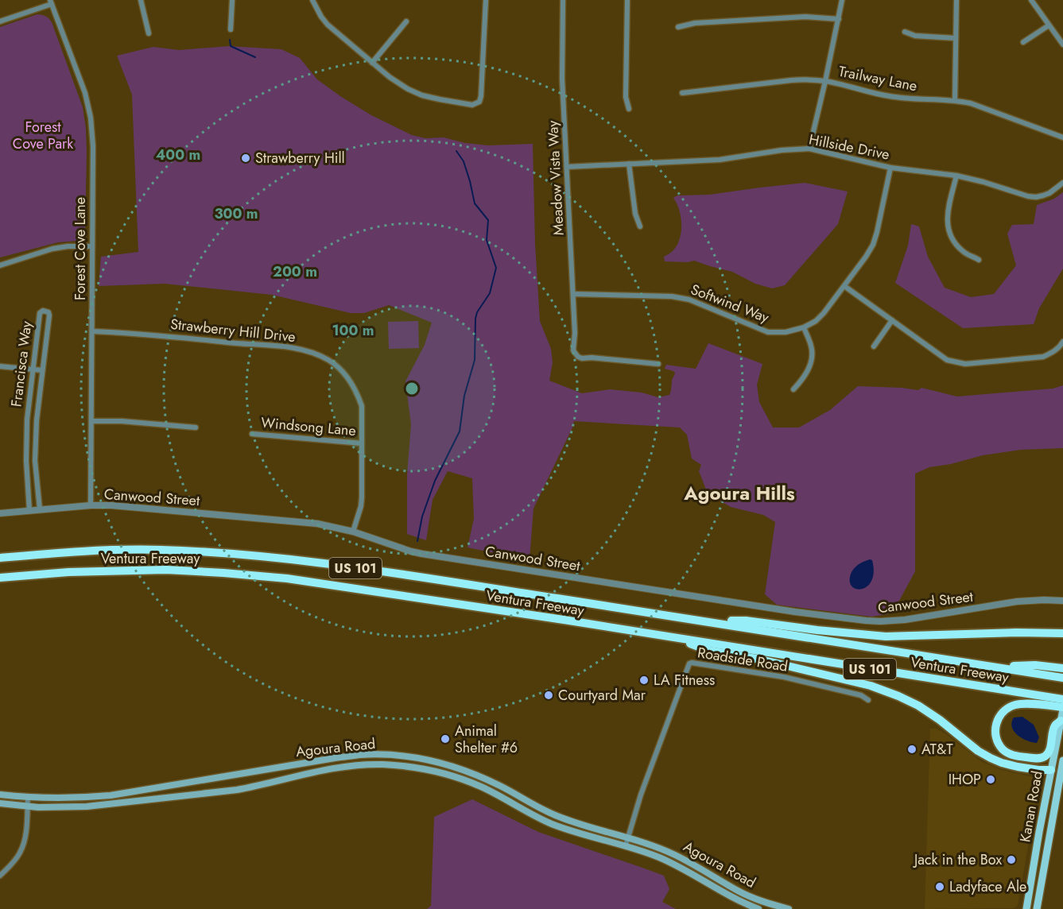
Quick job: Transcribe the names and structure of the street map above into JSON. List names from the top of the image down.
{
  "streets": {
    "highway": ["Ventura Freeway", "US 101"],
    "main road": ["Agoura Road", "Kanan Road"],
    "street": [
      "Trailway Lane",
      "Hillside Drive",
      "Meadow Vista Way",
      "Forest Cove Lane",
      "Softwind Way",
      "Strawberry Hill Drive",
      "Francisca Way",
      "Windsong Lane",
      "Canwood Street",
      "Roadside Road"
    ]
  },
  "crossings": [
    ["Hillside Drive", "Meadow Vista Way"],
    ["Hillside Drive", "Softwind Way"],
    ["Meadow Vista Way", "Softwind Way"],
    ["Forest Cove Lane", "Strawberry Hill Drive"],
    ["Forest Cove Lane", "Canwood Street"],
    ["Strawberry Hill Drive", "Windsong Lane"],
    ["Strawberry Hill Drive", "Canwood Street"],
    ["Francisca Way", "Canwood Street"],
    ["Roadside Road", "Agoura Road"]
  ],
  "districts": ["Agoura Hills"],
  "parks": ["Forest Cove Park"],
  "places": [
    "Strawberry Hill",
    "LA Fitness",
    "Courtyard Mar",
    "Animal Shelter #6",
    "AT&T",
    "IHOP",
    "Jack in the Box",
    "Ladyface Ale"
  ],
  "rings": [
    "400 m",
    "300 m",
    "200 m",
    "100 m"
  ]
}
